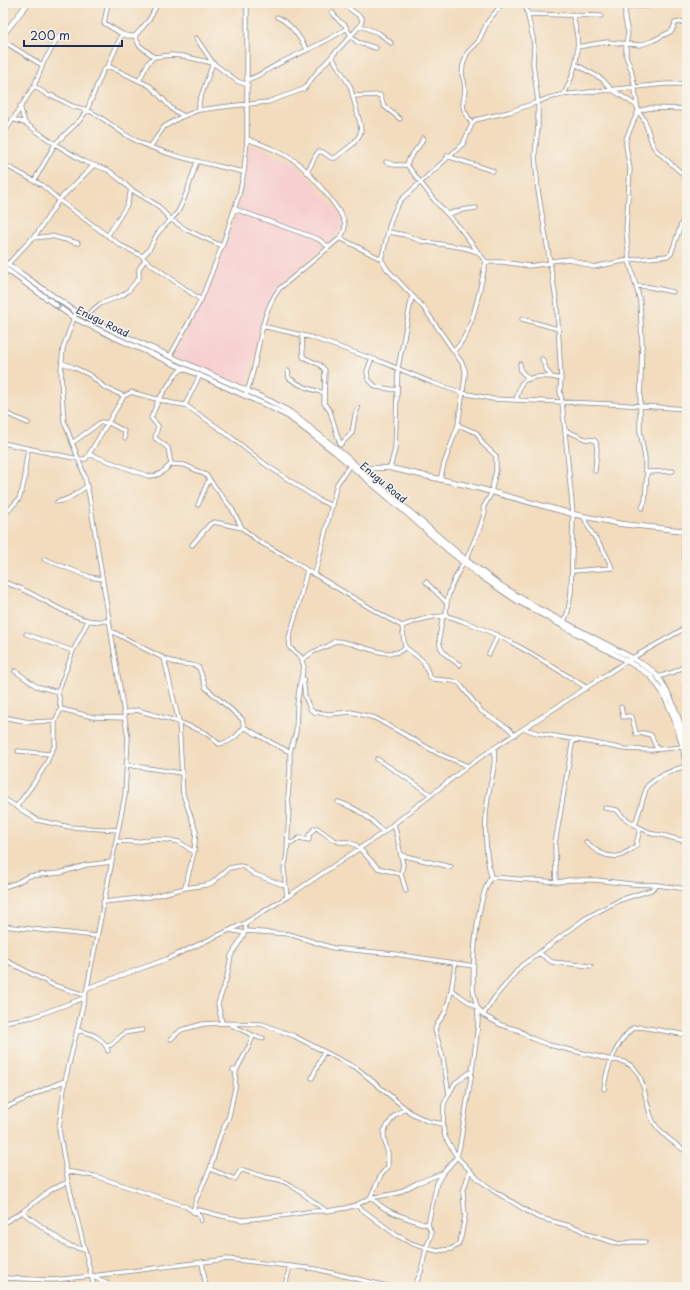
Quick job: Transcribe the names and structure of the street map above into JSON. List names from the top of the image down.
{
  "streets": {
    "main road": ["Enugu Road"]
  },
  "scale_bar": "200 m"
}
